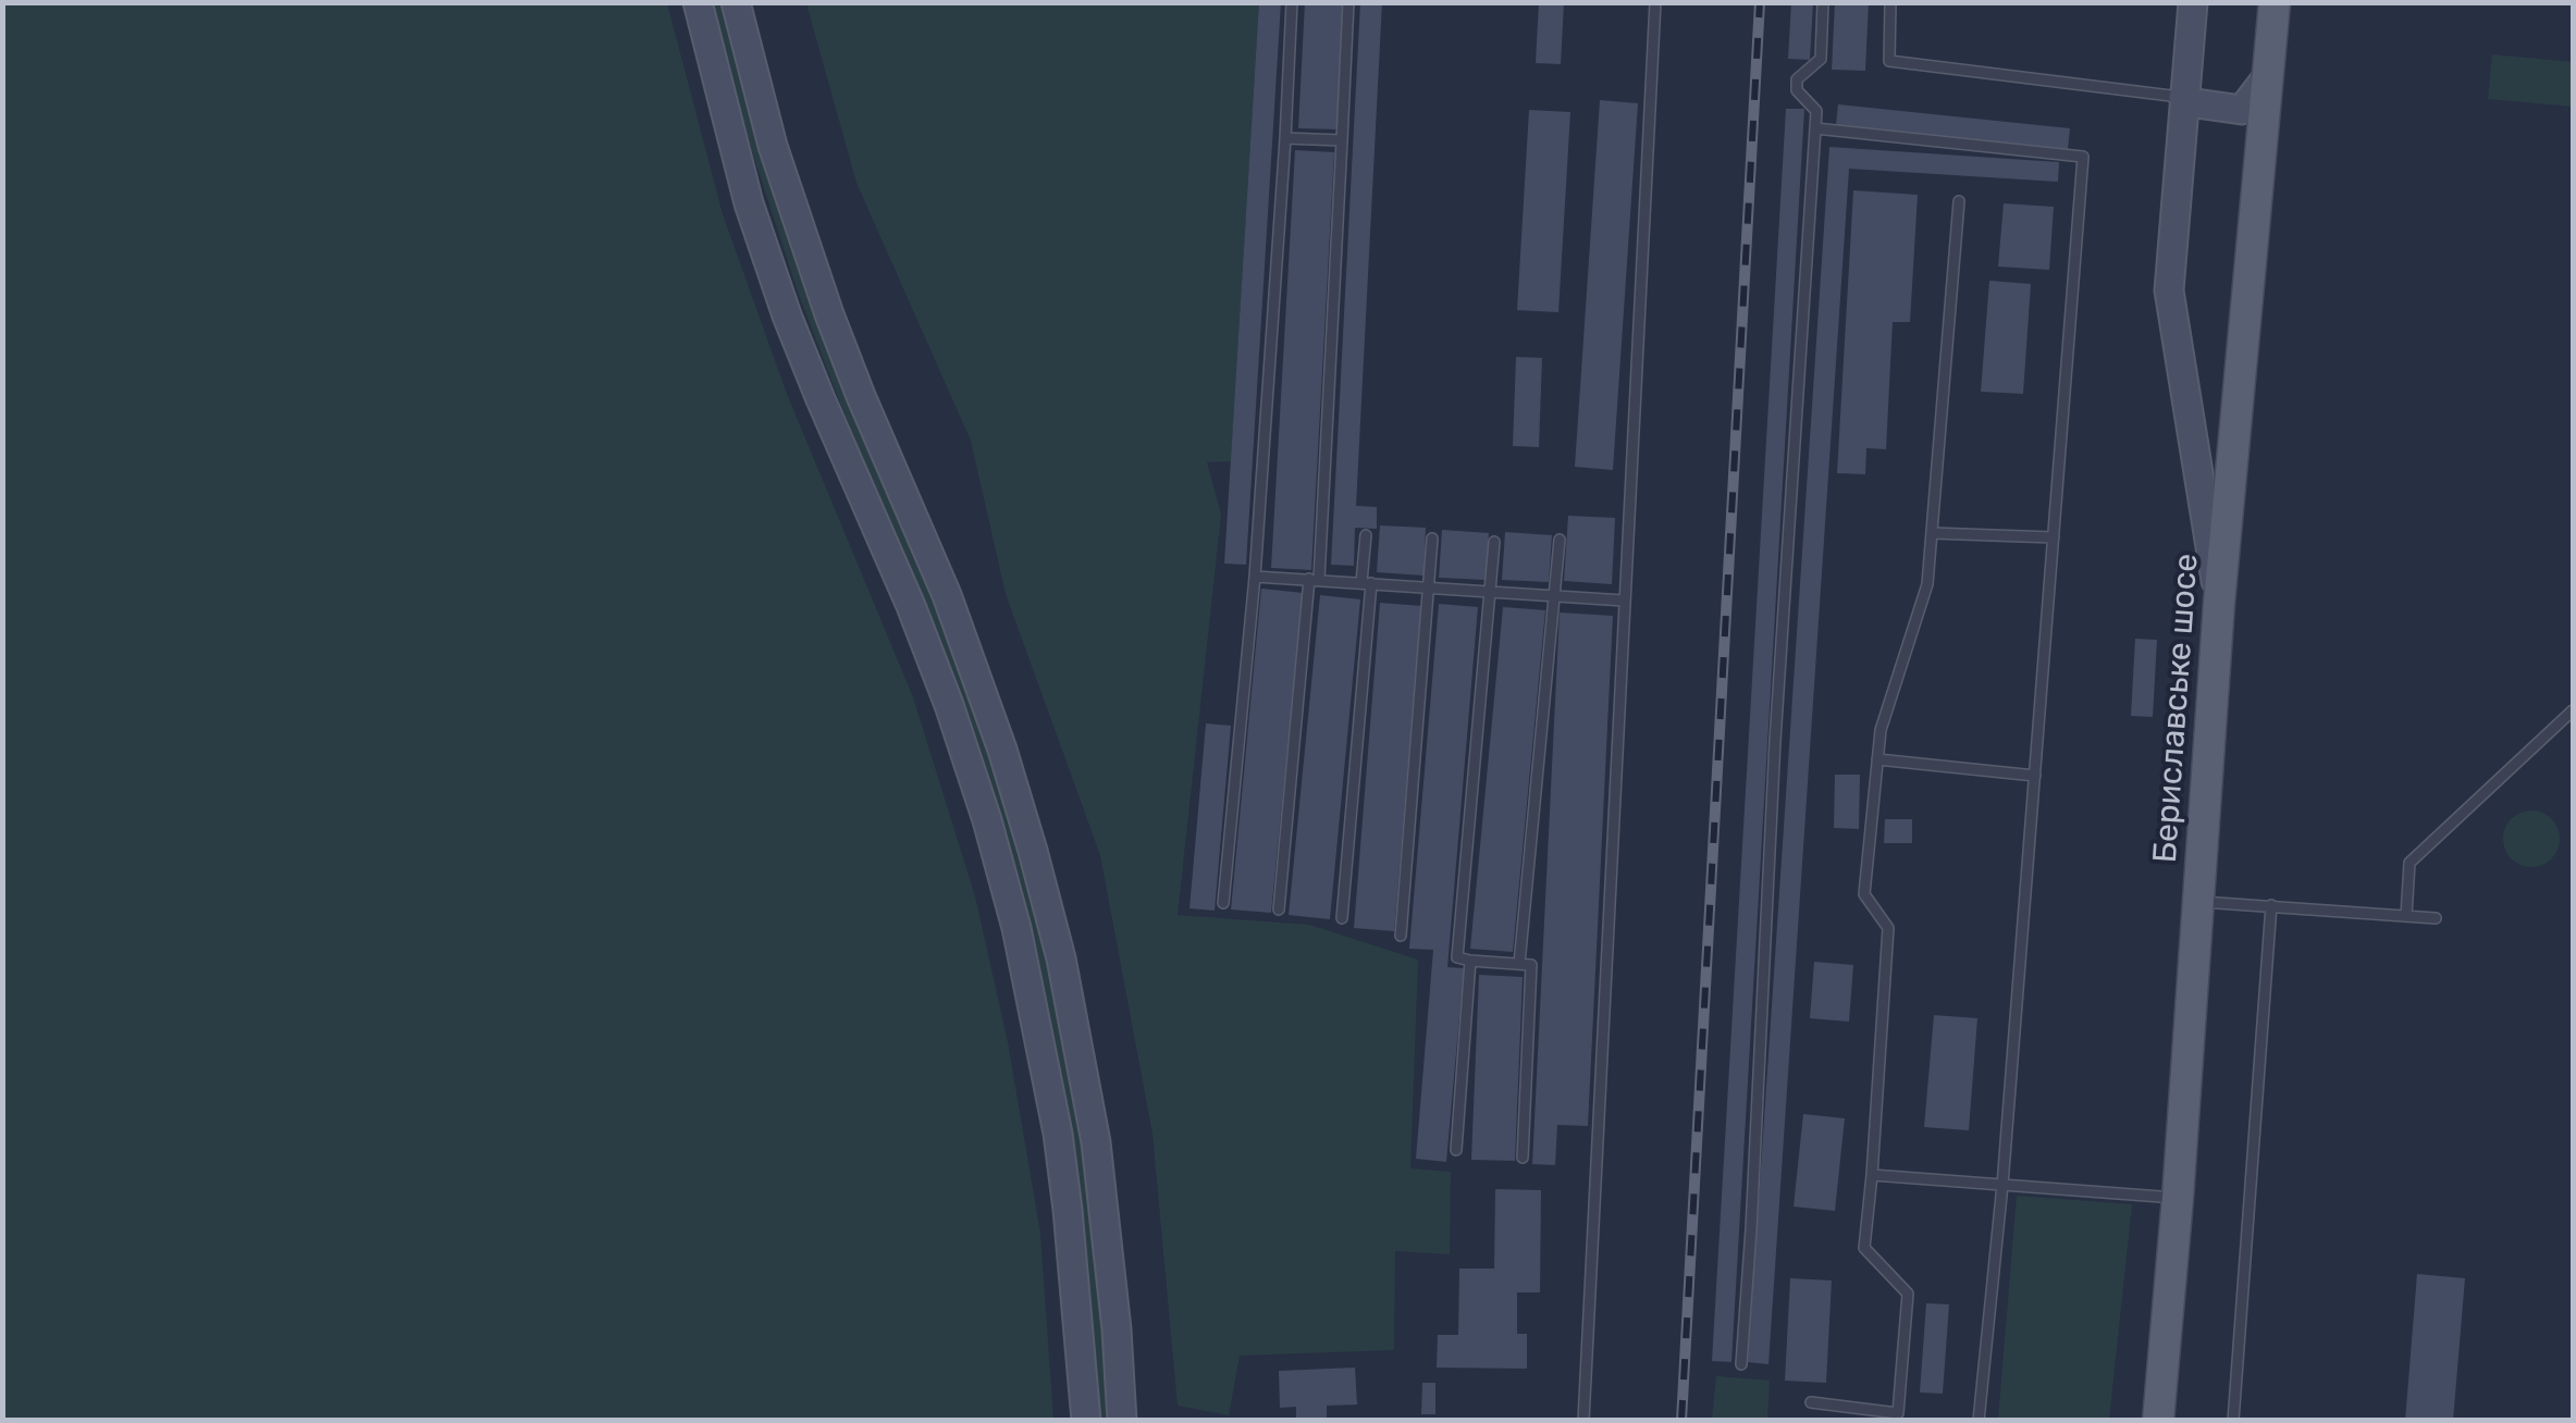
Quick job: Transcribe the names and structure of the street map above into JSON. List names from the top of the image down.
{
  "streets": {
    "main road": ["Бериславське шосе"]
  }
}
